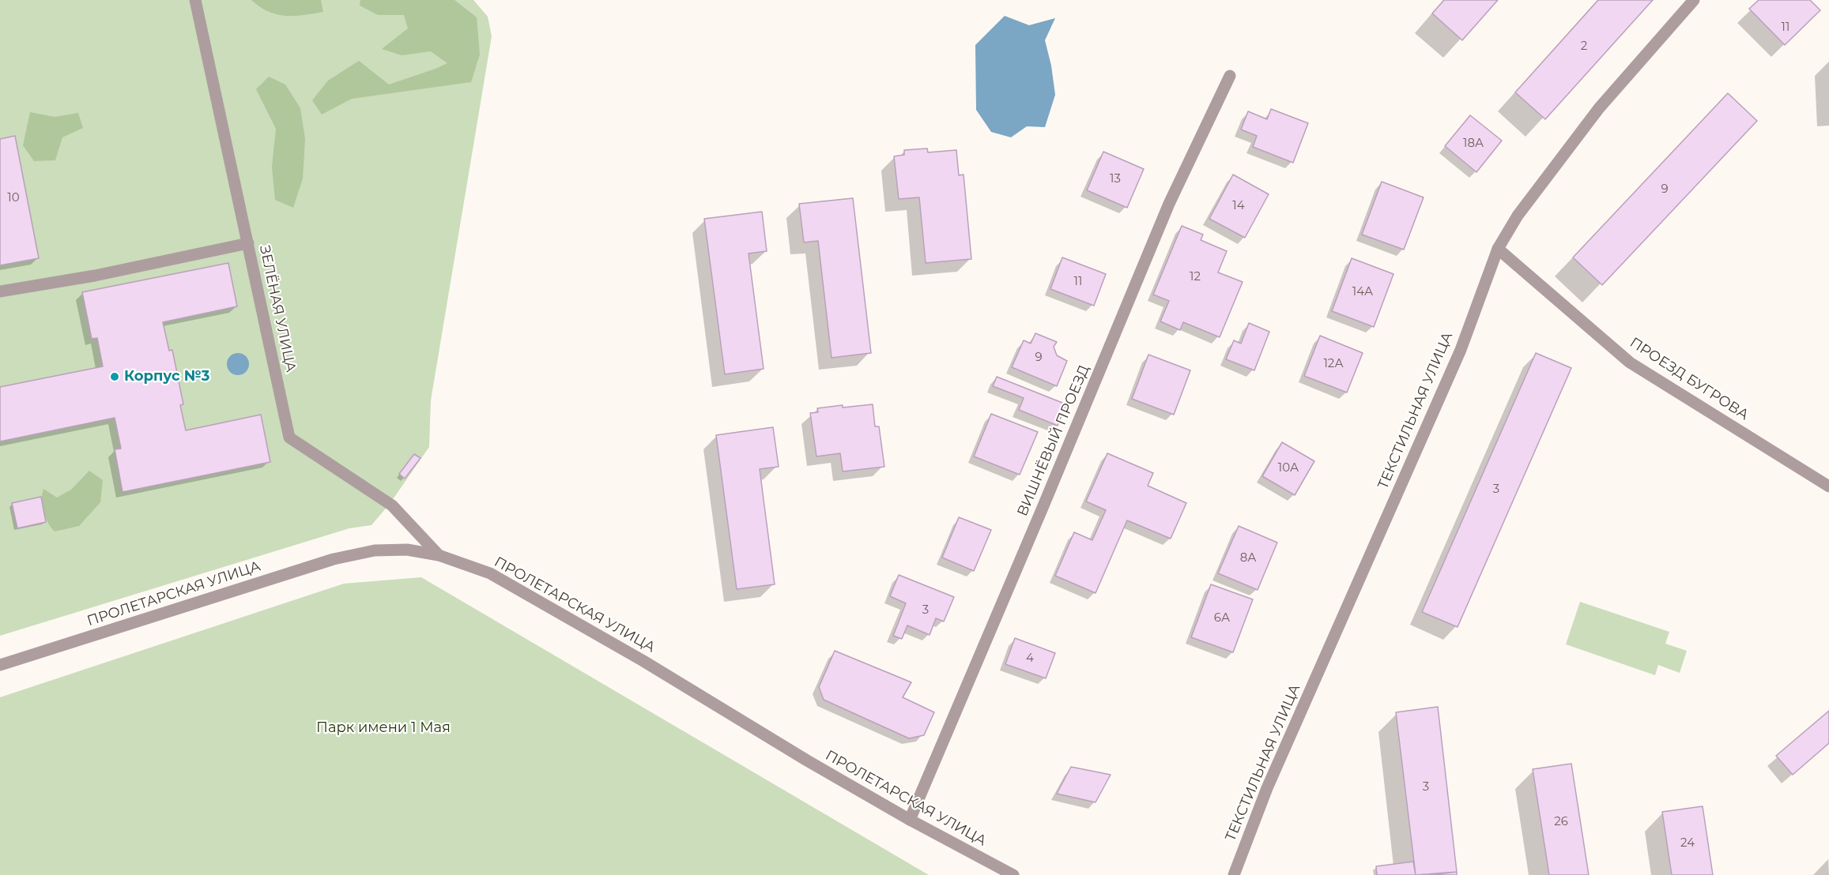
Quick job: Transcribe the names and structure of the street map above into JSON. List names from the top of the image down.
{
  "streets": {
    "street": [
      "ЗЕЛЁНАЯ УЛИЦА",
      "ПРОЕЗД БУГРОВА",
      "ТЕКСТИЛЬНАЯ УЛИЦА",
      "ВИШНЁВЫЙ ПРОЕЗД",
      "ПРОЛЕТАРСКАЯ УЛИЦА"
    ]
  },
  "crossings": [
    ["ЗЕЛЁНАЯ УЛИЦА", "ПРОЛЕТАРСКАЯ УЛИЦА"],
    ["ПРОЕЗД БУГРОВА", "ТЕКСТИЛЬНАЯ УЛИЦА"],
    ["ВИШНЁВЫЙ ПРОЕЗД", "ПРОЛЕТАРСКАЯ УЛИЦА"]
  ],
  "parks": ["Парк имени 1 Мая"],
  "places": ["Корпус №3"],
  "house_numbers": [
    "11",
    "2",
    "18А",
    "13",
    "9",
    "10",
    "14",
    "12",
    "11",
    "14А",
    "9",
    "12А",
    "10А",
    "3",
    "8А",
    "3",
    "6А",
    "4",
    "3",
    "26",
    "24"
  ]
}
